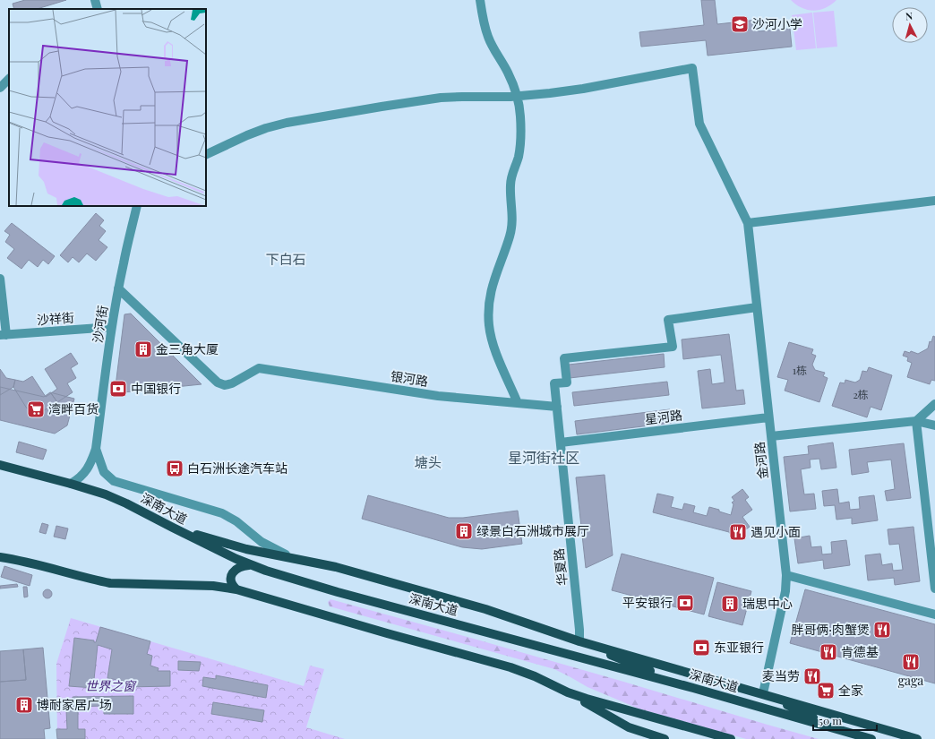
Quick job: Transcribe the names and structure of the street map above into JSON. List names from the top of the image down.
{
  "streets": {
    "main road": ["深南大道"],
    "street": [
      "沙祥街",
      "沙河街",
      "银河路",
      "星河路",
      "金河路",
      "华夏路"
    ]
  },
  "crossings": [
    ["沙祥街", "沙河街"],
    ["沙河街", "银河路"],
    ["银河路", "华夏路"],
    ["星河路", "金河路"],
    ["星河路", "华夏路"],
    ["金河路", "华夏路"]
  ],
  "districts": ["下白石", "星河街社区", "塘头"],
  "parks": ["世界之窗"],
  "places": {
    "school or university": ["沙河小学"],
    "building": [
      "金三角大厦",
      "绿景白石洲城市展厅",
      "瑞思中心",
      "博耐家居广场"
    ],
    "bank": ["中国银行", "平安银行", "东亚银行"],
    "supermarket": ["湾畔百货", "全家"],
    "bus stop": ["白石洲长途汽车站"],
    "restaurant": [
      "遇见小面",
      "胖哥俩·肉蟹煲",
      "肯德基",
      "gaga",
      "麦当劳"
    ]
  },
  "house_numbers": ["1栋", "2栋"],
  "scale_bar": "50 m",
  "north": "top"
}
